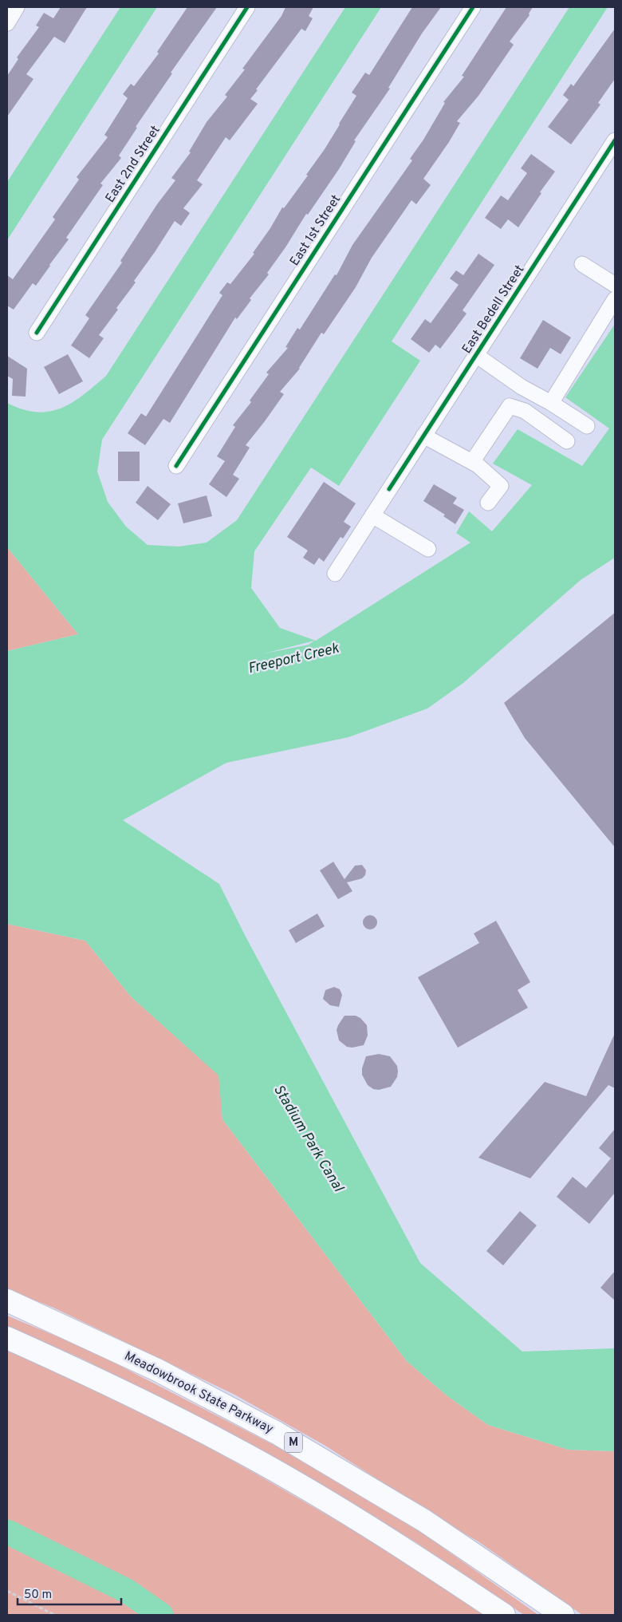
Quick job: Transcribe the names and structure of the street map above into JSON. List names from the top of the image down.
{
  "streets": {
    "highway": ["Meadowbrook State Parkway", "M"],
    "street": ["East 2nd Street", "East 1st Street", "East Bedell Street"]
  },
  "water": ["Freeport Creek", "Stadium Park Canal"],
  "scale_bar": "50 m"
}
